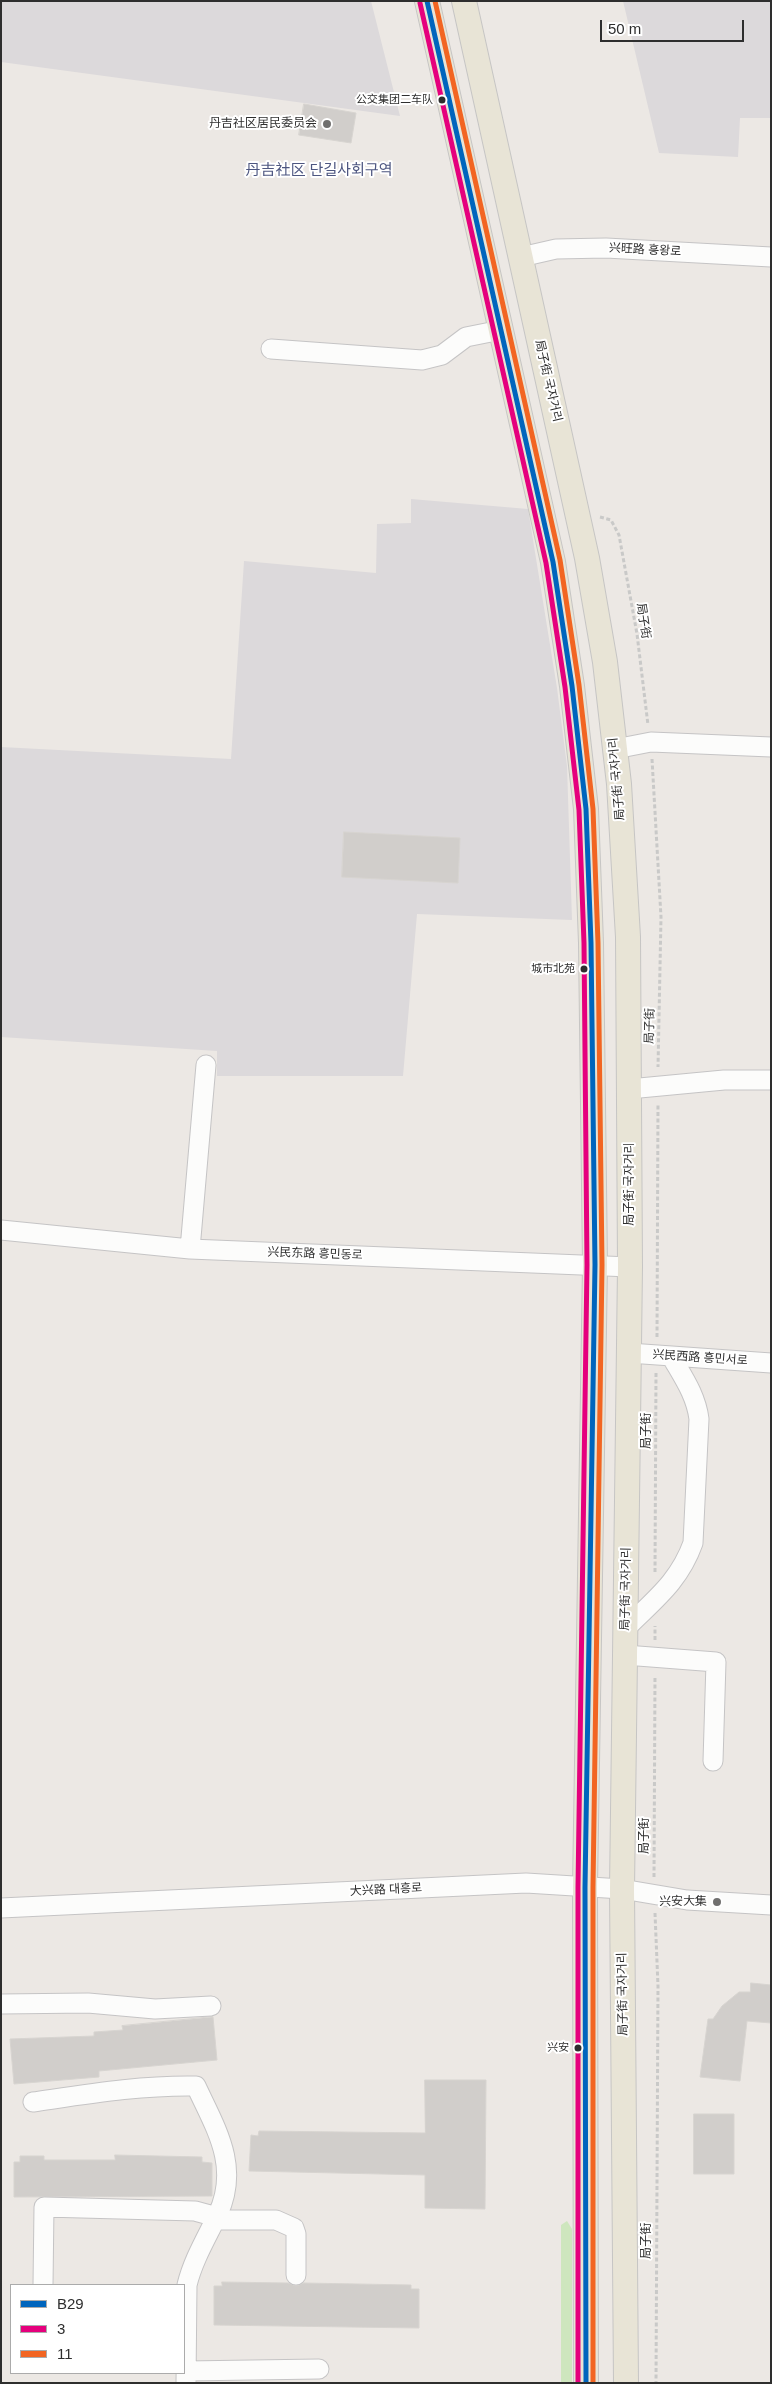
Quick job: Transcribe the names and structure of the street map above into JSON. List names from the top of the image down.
{
  "streets": {
    "main road": ["局子街 국자거리"],
    "street": [
      "兴旺路 흥왕로",
      "兴民东路 흥민동로",
      "兴民西路 흥민서로",
      "大兴路 대흥로"
    ],
    "path": ["局子街"]
  },
  "crossings": [
    ["兴旺路 흥왕로", "局子街 국자거리"],
    ["局子街 국자거리", "局子街"],
    ["局子街 국자거리", "兴民东路 흥민동로"],
    ["局子街 국자거리", "兴民西路 흥민서로"],
    ["局子街 국자거리", "大兴路 대흥로"],
    ["局子街", "兴民西路 흥민서로"],
    ["局子街", "大兴路 대흥로"]
  ],
  "districts": ["丹吉社区 단길사회구역"],
  "places": [
    "公交集团二车队",
    "丹吉社区居民委员会",
    "城市北苑",
    "兴安大集",
    "兴安"
  ],
  "lines": ["transit line B29", "transit line 11", "transit line 3"],
  "legend": ["B29", "3", "11"],
  "scale_bar": "50 m"
}
